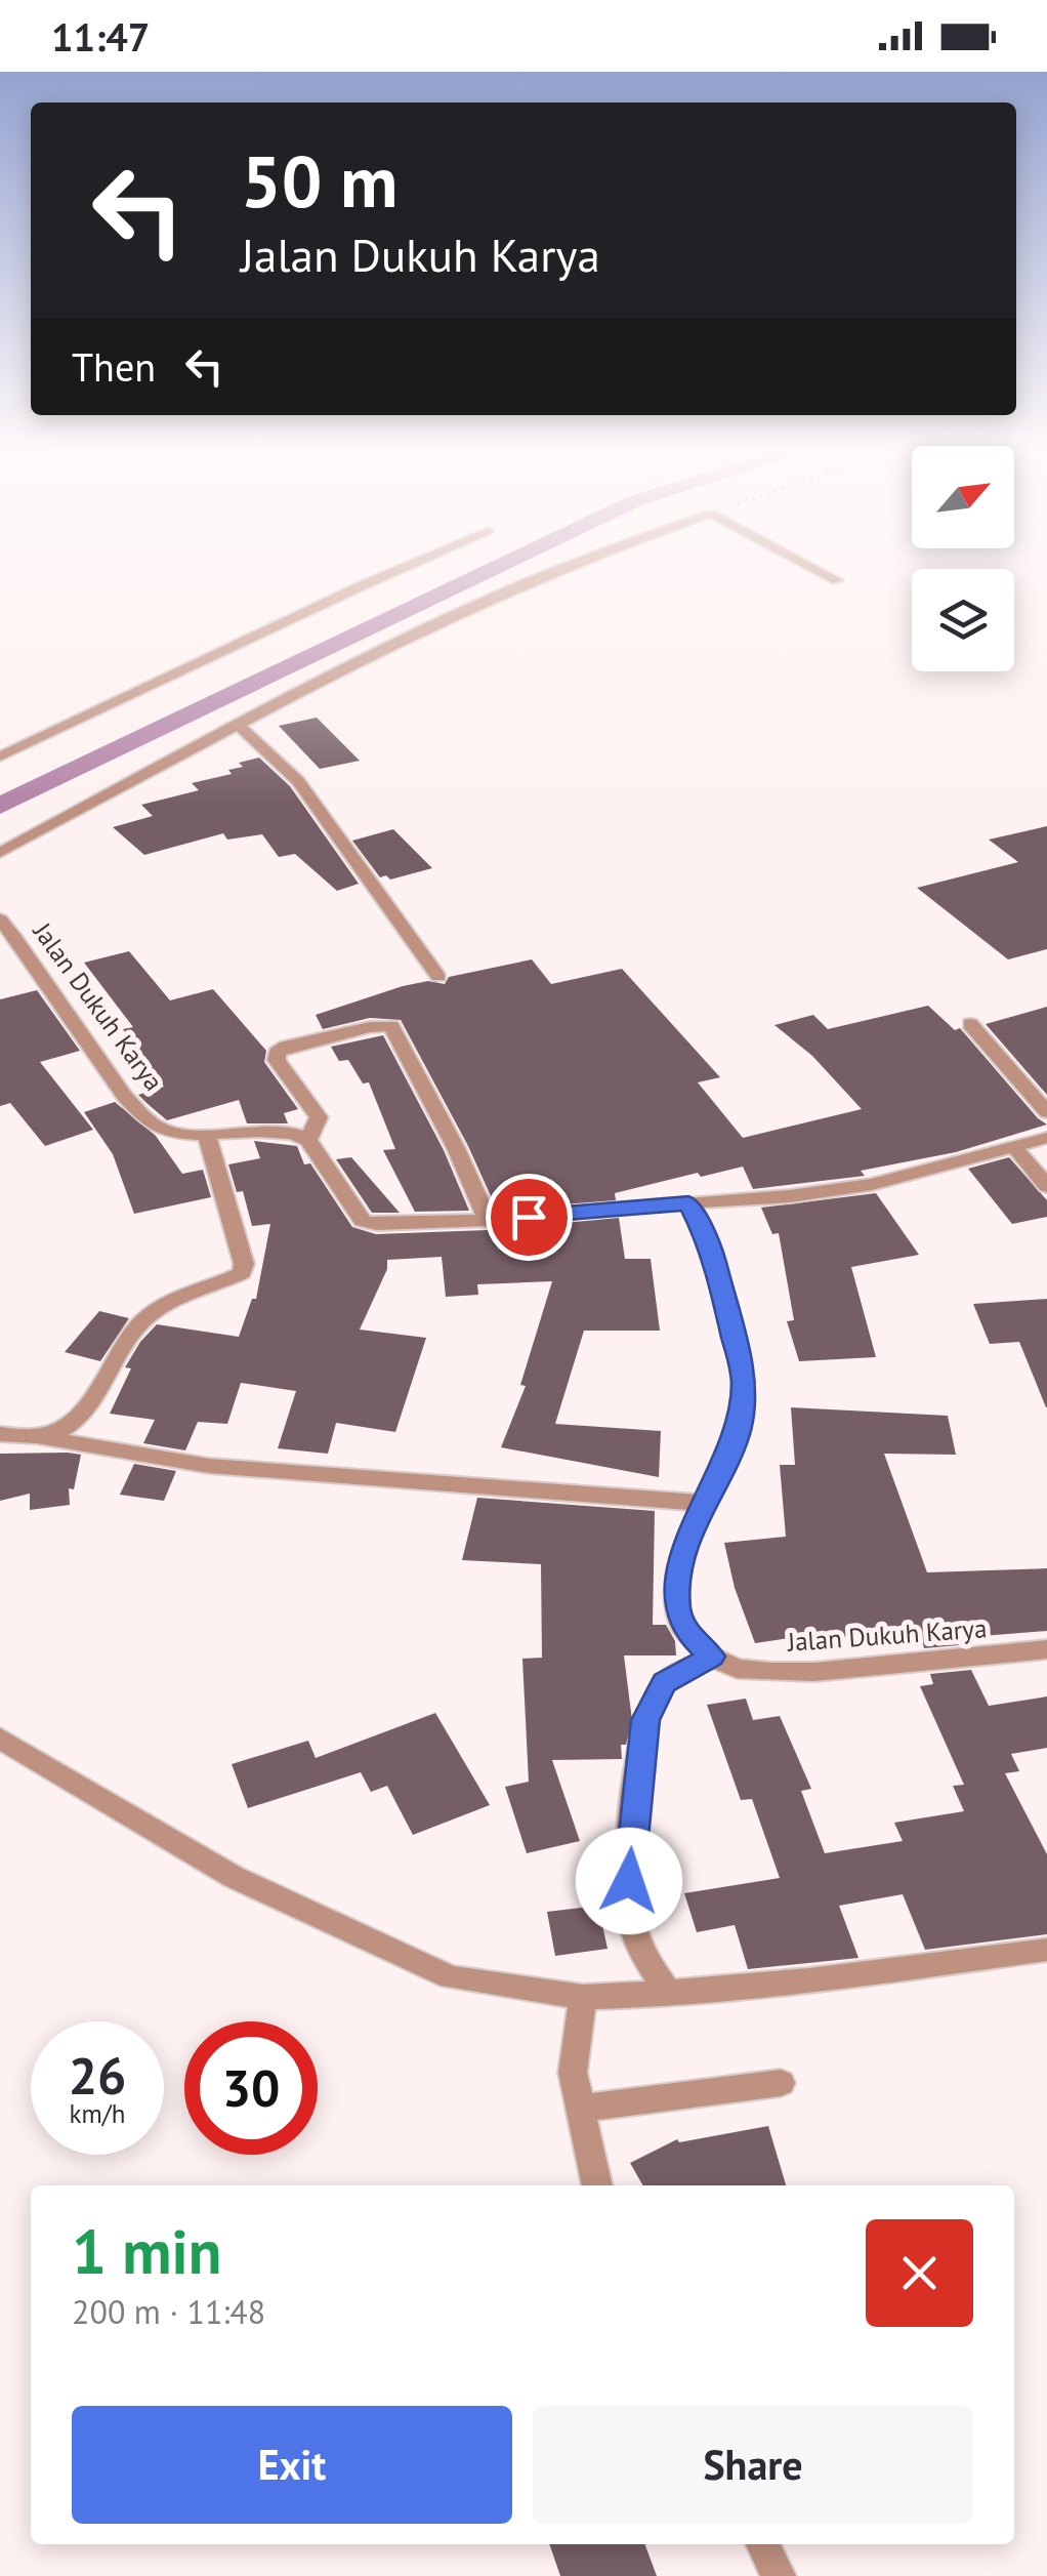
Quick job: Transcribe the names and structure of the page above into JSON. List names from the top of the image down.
{
  "streets": {
    "street": ["Jalan Dukuh Karya"]
  },
  "north": "top right",
  "page": {
    "status": "11:47",
    "turn": ["50 m", "Jalan Dukuh Karya"],
    "then": "Then",
    "speed": "26 km/h",
    "limit": "30",
    "heading": ["1 min", "200 m · 11:48"],
    "buttons": ["Exit", "Share"]
  }
}
